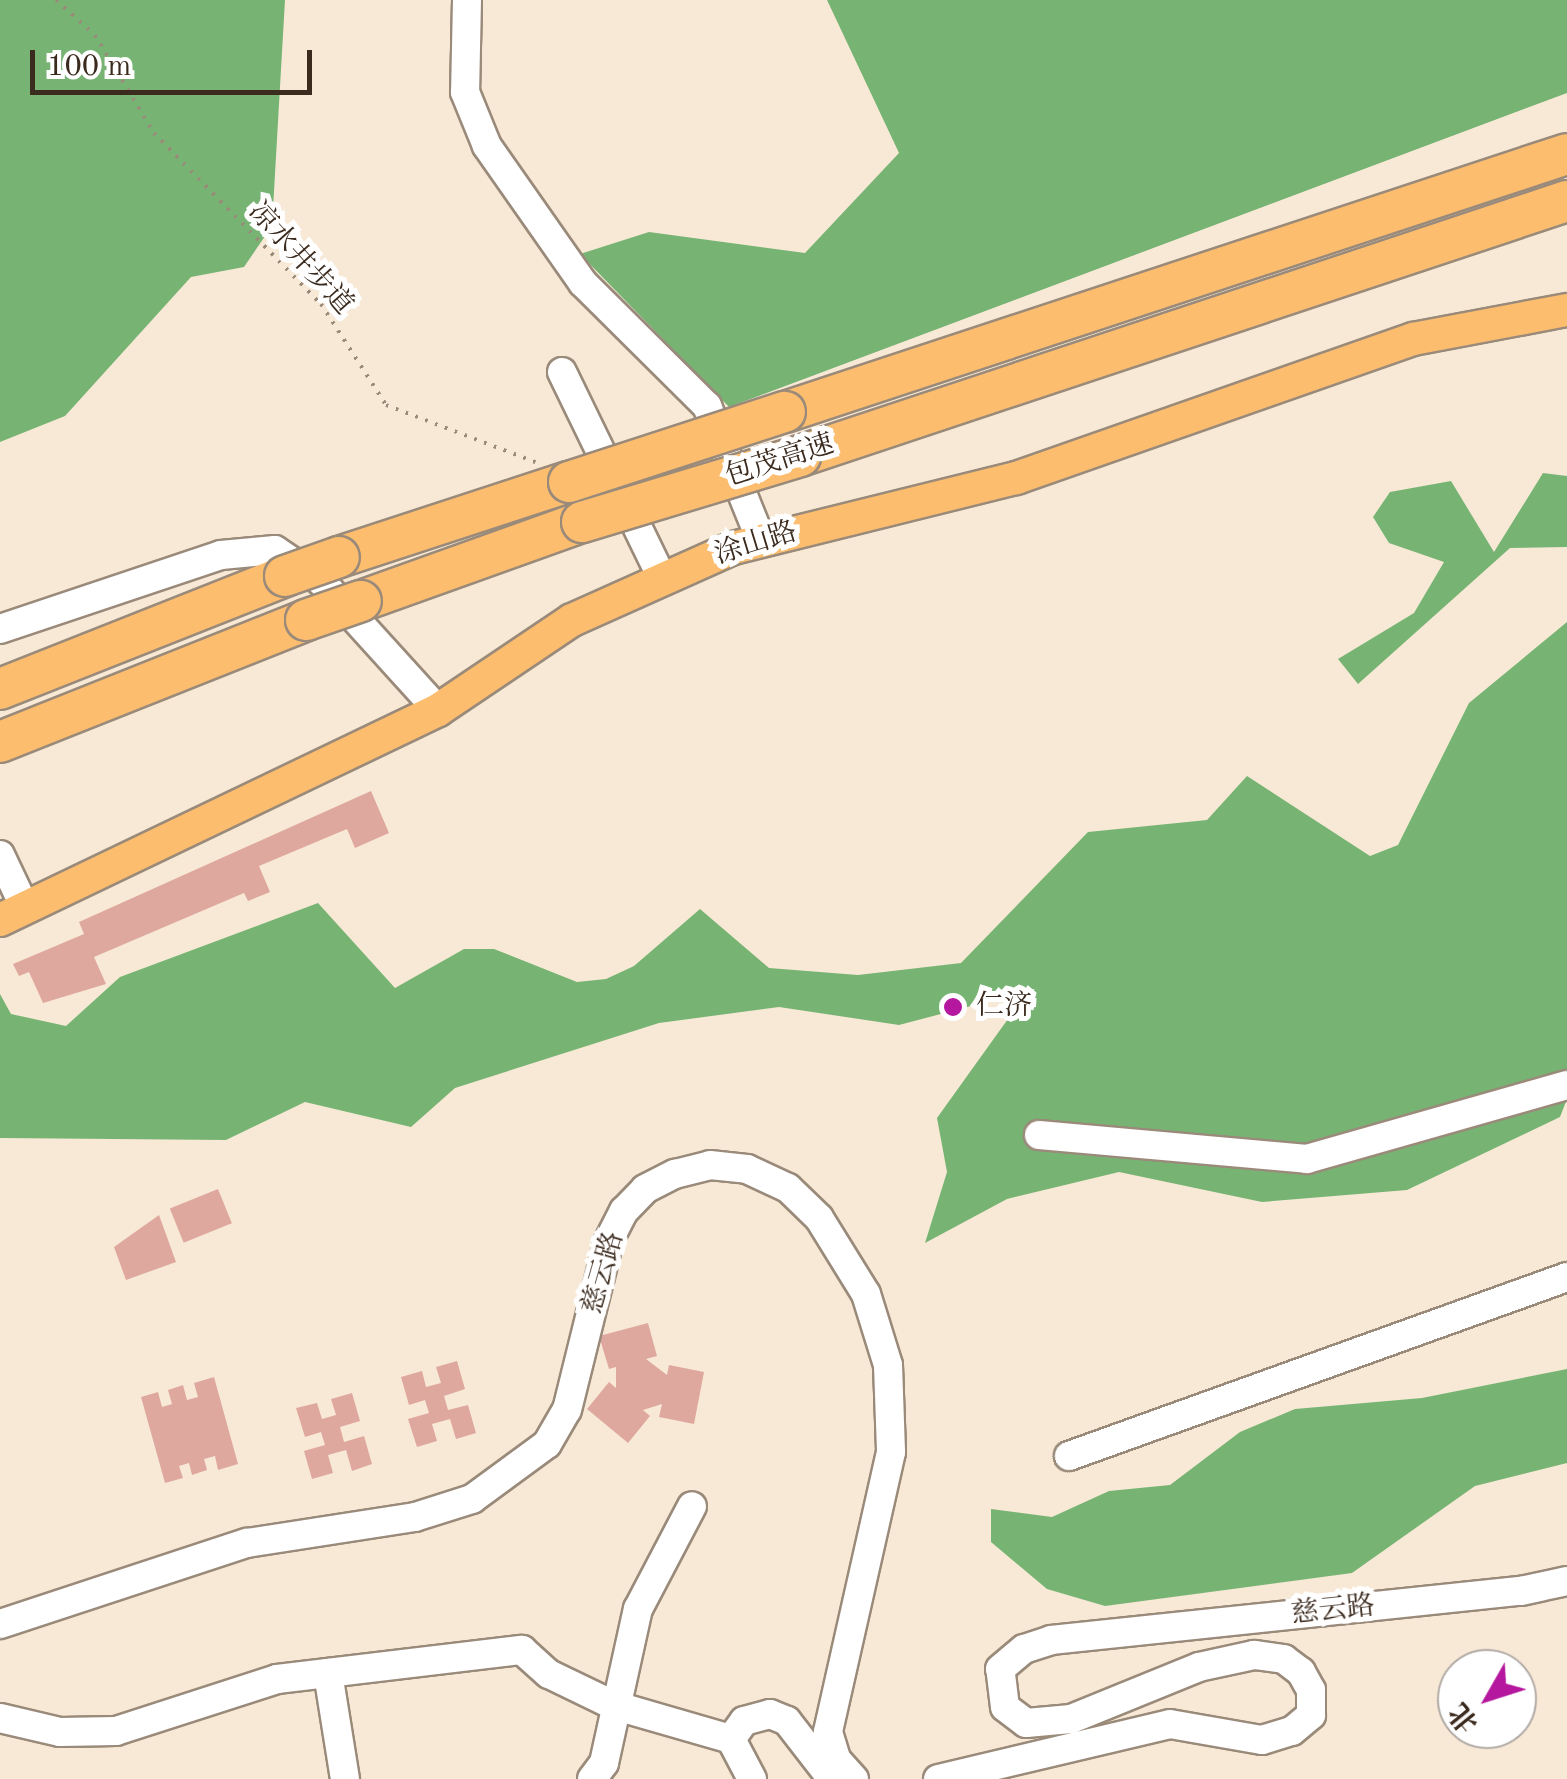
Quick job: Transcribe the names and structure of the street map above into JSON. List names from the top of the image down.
{
  "streets": {
    "highway": ["包茂高速"],
    "main road": ["涂山路"],
    "street": ["慈云路"],
    "path": ["凉水井步道"]
  },
  "crossings": [
    ["凉水井步道", "包茂高速"]
  ],
  "places": ["仁济"],
  "scale_bar": "100 m",
  "north": "bottom left"
}
